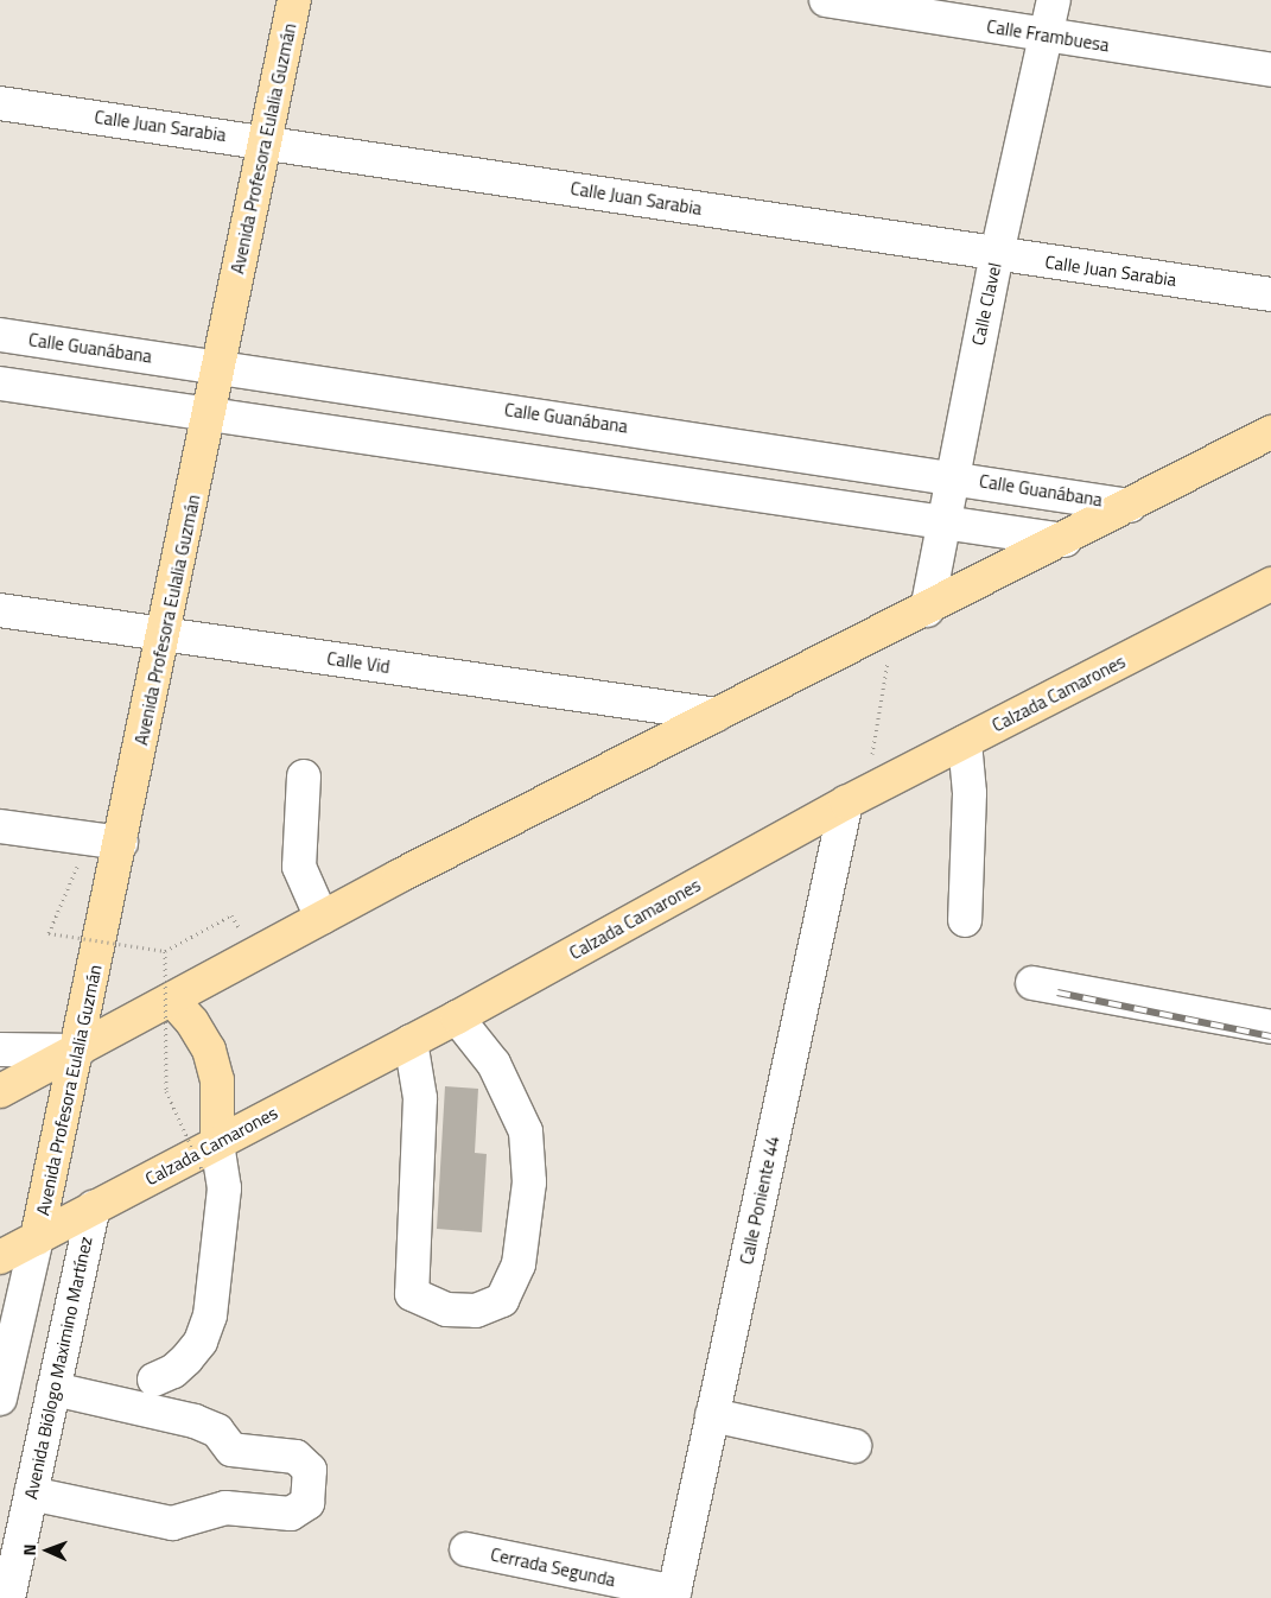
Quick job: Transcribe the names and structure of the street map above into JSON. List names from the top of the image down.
{
  "streets": {
    "main road": ["Avenida Profesora Eulalia Guzmán", "Calzada Camarones"],
    "street": [
      "Calle Frambuesa",
      "Calle Juan Sarabia",
      "Calle Clavel",
      "Calle Guanábana",
      "Calle Vid",
      "Calle Poniente 44",
      "Avenida Biólogo Maximino Martínez",
      "Cerrada Segunda"
    ]
  },
  "crossings": [
    ["Calle Frambuesa", "Calle Clavel"],
    ["Calle Juan Sarabia", "Avenida Profesora Eulalia Guzmán"],
    ["Calle Juan Sarabia", "Calle Clavel"],
    ["Avenida Profesora Eulalia Guzmán", "Calle Guanábana"],
    ["Avenida Profesora Eulalia Guzmán", "Calle Vid"],
    ["Avenida Profesora Eulalia Guzmán", "Calzada Camarones"],
    ["Calle Clavel", "Calle Guanábana"],
    ["Calzada Camarones", "Calle Poniente 44"],
    ["Calzada Camarones", "Avenida Biólogo Maximino Martínez"],
    ["Calle Poniente 44", "Cerrada Segunda"]
  ],
  "north": "left"
}
